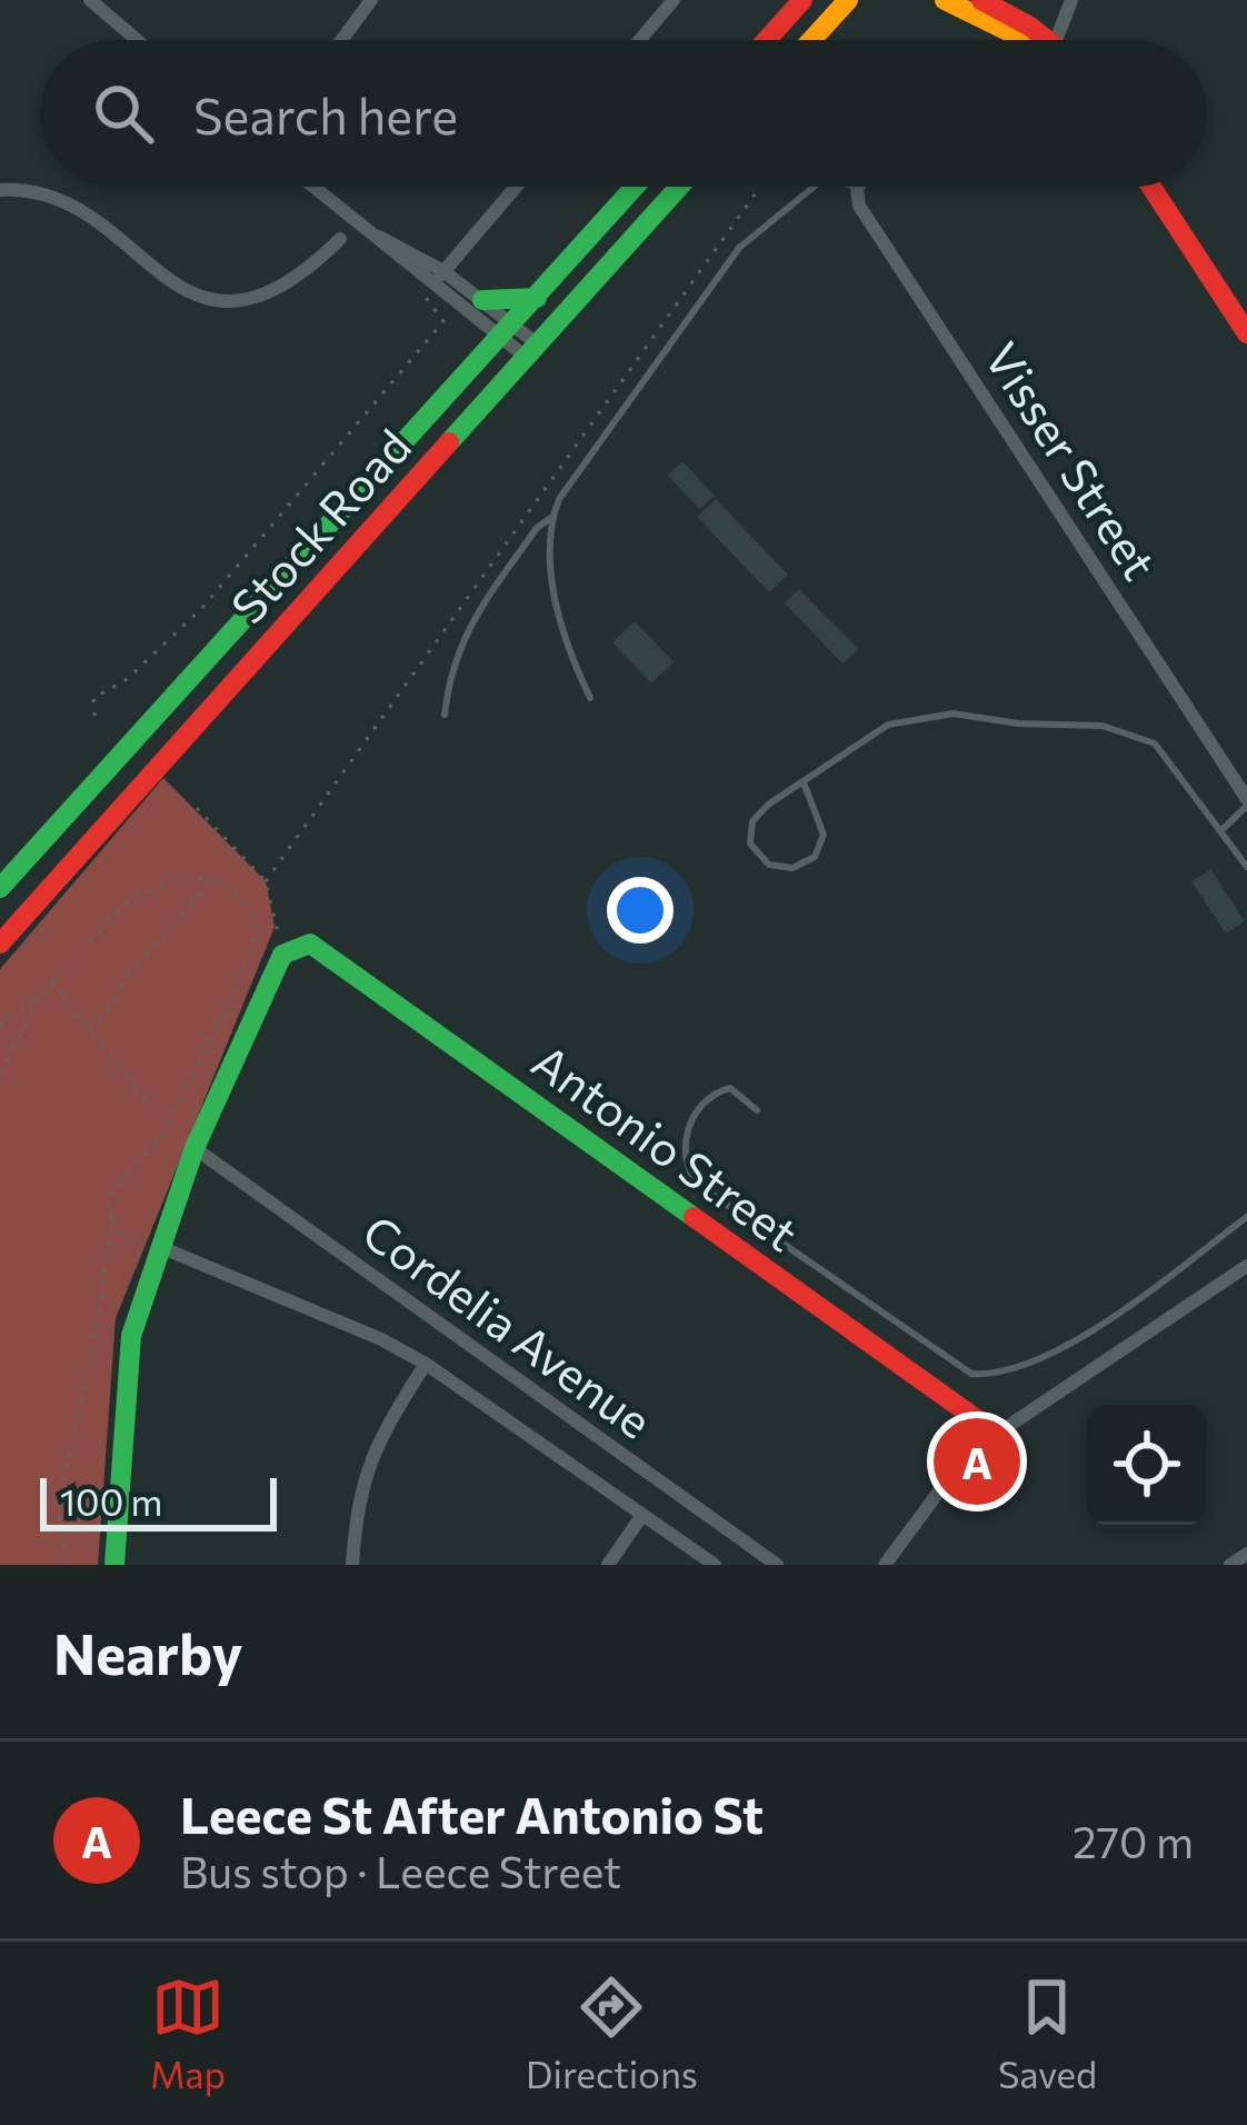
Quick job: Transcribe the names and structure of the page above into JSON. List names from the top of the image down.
{
  "streets": {
    "main road": ["Stock Road", "Antonio Street"],
    "street": ["Visser Street", "Cordelia Avenue"]
  },
  "scale_bar": "100 m",
  "page": {
    "search": "Search here",
    "pins": "A",
    "scale": "100 m",
    "heading": "Nearby",
    "list": [
      {
        "mark": "A",
        "name": "Leece St After Antonio St",
        "note": "Bus stop · Leece Street",
        "value": "270 m"
      }
    ],
    "nav": ["Map", "Directions", "Saved"]
  }
}
